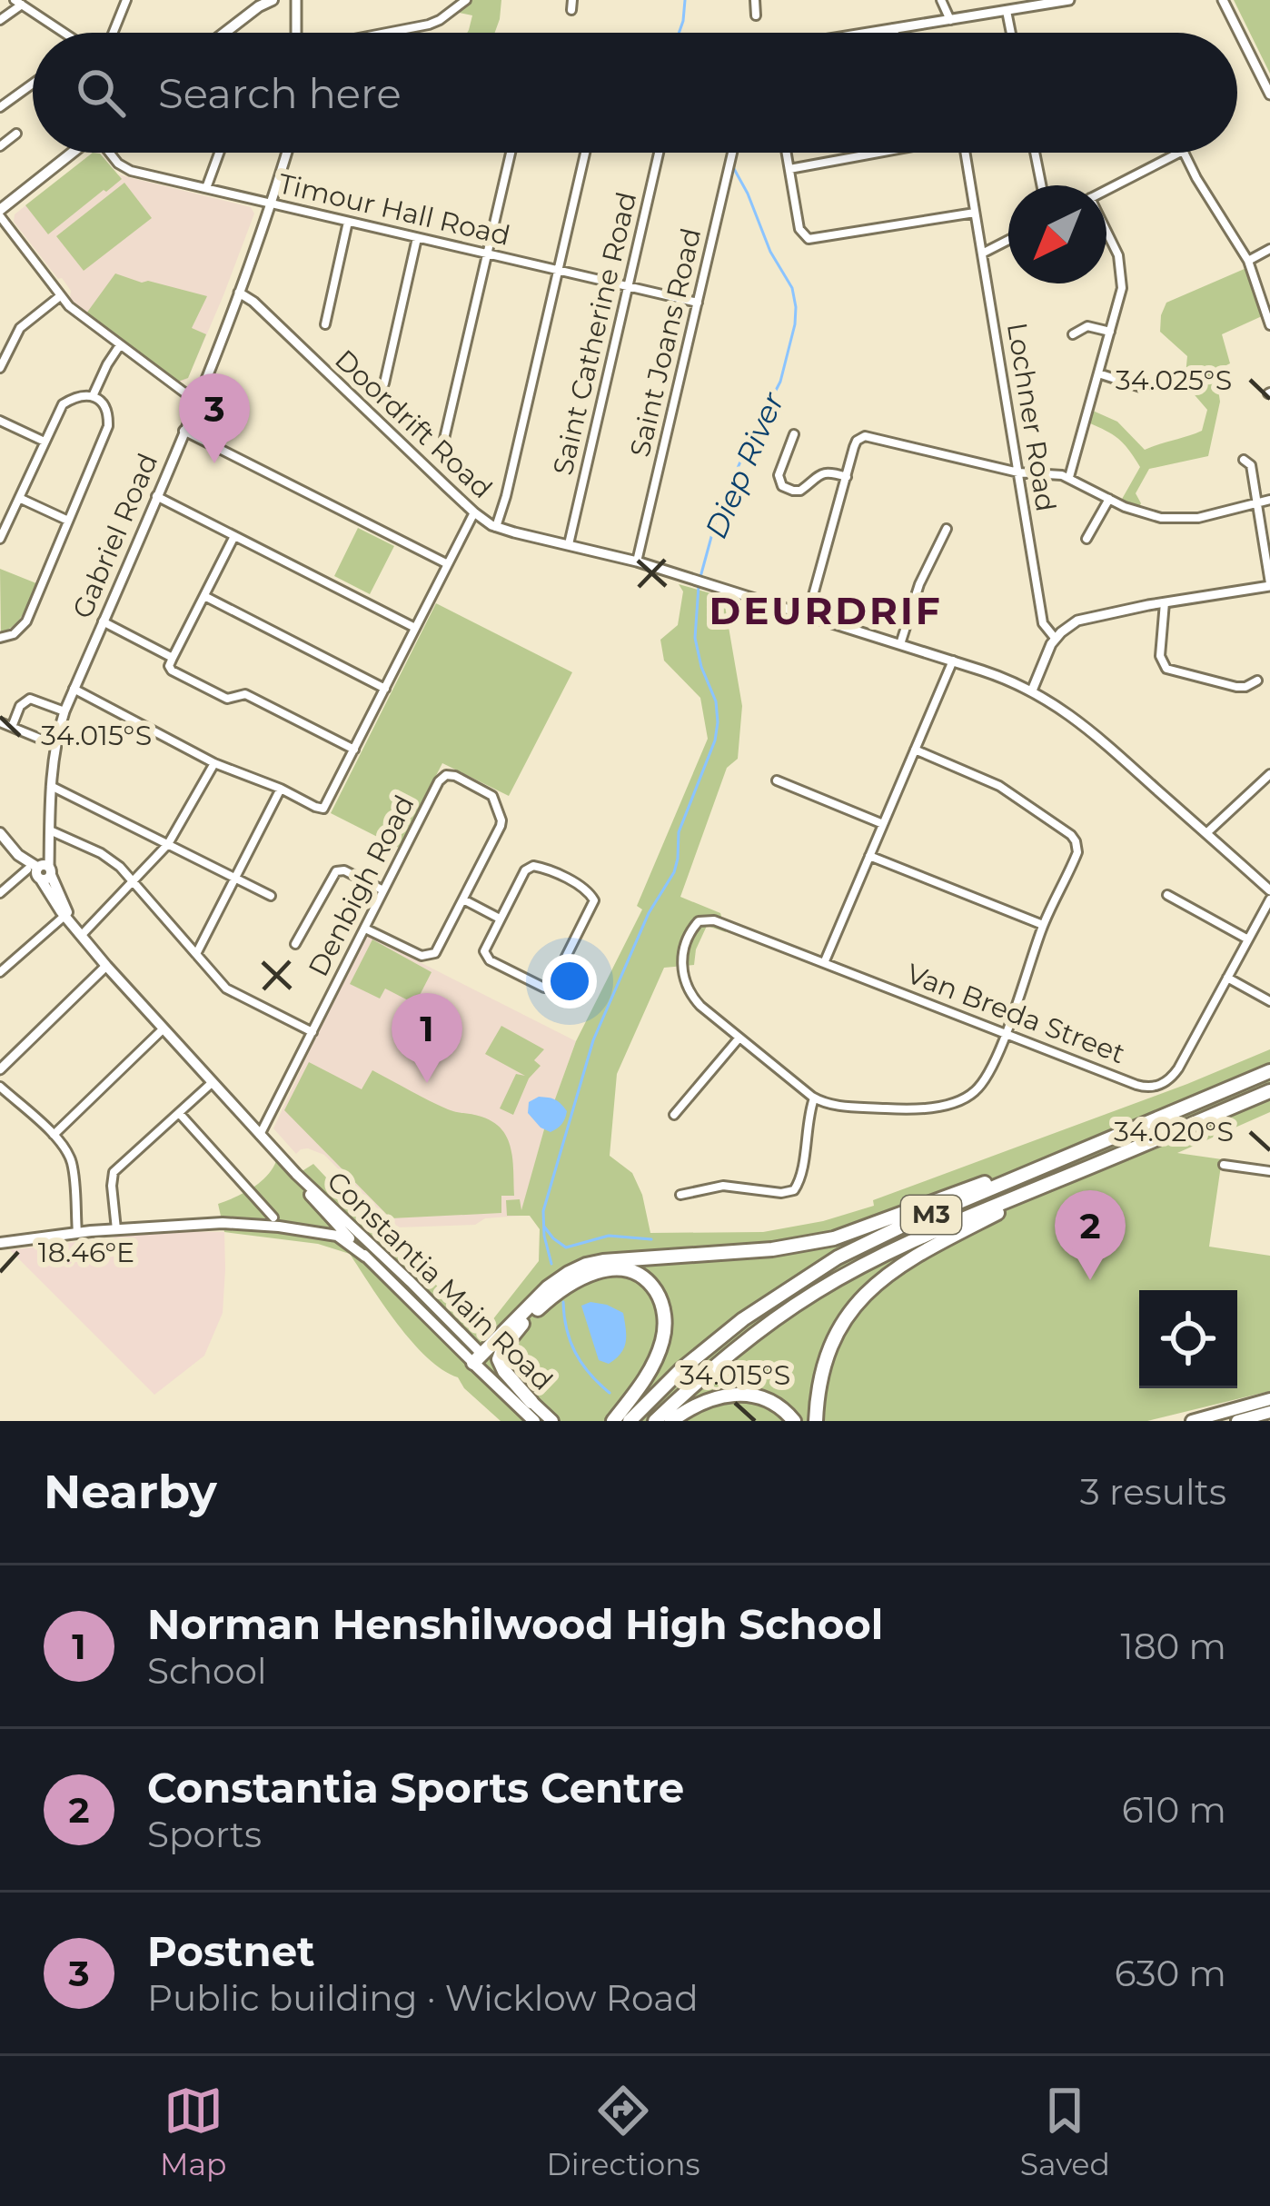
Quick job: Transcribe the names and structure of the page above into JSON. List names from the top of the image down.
{
  "streets": {
    "highway": ["M3"],
    "main road": ["Constantia Main Road"],
    "street": [
      "Timour Hall Road",
      "Saint Catherine Road",
      "Saint Joans Road",
      "Lochner Road",
      "Doordrift Road",
      "Gabriel Road",
      "Denbigh Road",
      "Van Breda Street"
    ]
  },
  "crossings": [
    ["Timour Hall Road", "Saint Catherine Road"],
    ["Timour Hall Road", "Saint Joans Road"],
    ["Timour Hall Road", "Gabriel Road"],
    ["Saint Catherine Road", "Doordrift Road"],
    ["Saint Joans Road", "Doordrift Road"],
    ["Doordrift Road", "Gabriel Road"],
    ["Gabriel Road", "Constantia Main Road"],
    ["Denbigh Road", "Constantia Main Road"]
  ],
  "districts": ["DEURDRIF"],
  "water": ["Diep River"],
  "north": "bottom left",
  "page": {
    "search": "Search here",
    "pins": ["3", "1", "2"],
    "heading": ["Nearby", "3 results"],
    "list": [
      {
        "mark": "1",
        "name": "Norman Henshilwood High School",
        "note": "School",
        "value": "180 m"
      },
      {
        "mark": "2",
        "name": "Constantia Sports Centre",
        "note": "Sports",
        "value": "610 m"
      },
      {
        "mark": "3",
        "name": "Postnet",
        "note": "Public building · Wicklow Road",
        "value": "630 m"
      }
    ],
    "nav": ["Map", "Directions", "Saved"]
  },
  "coordinates": [
    "34.025°S",
    "34.015°S",
    "34.020°S",
    "18.46°E"
  ]
}
